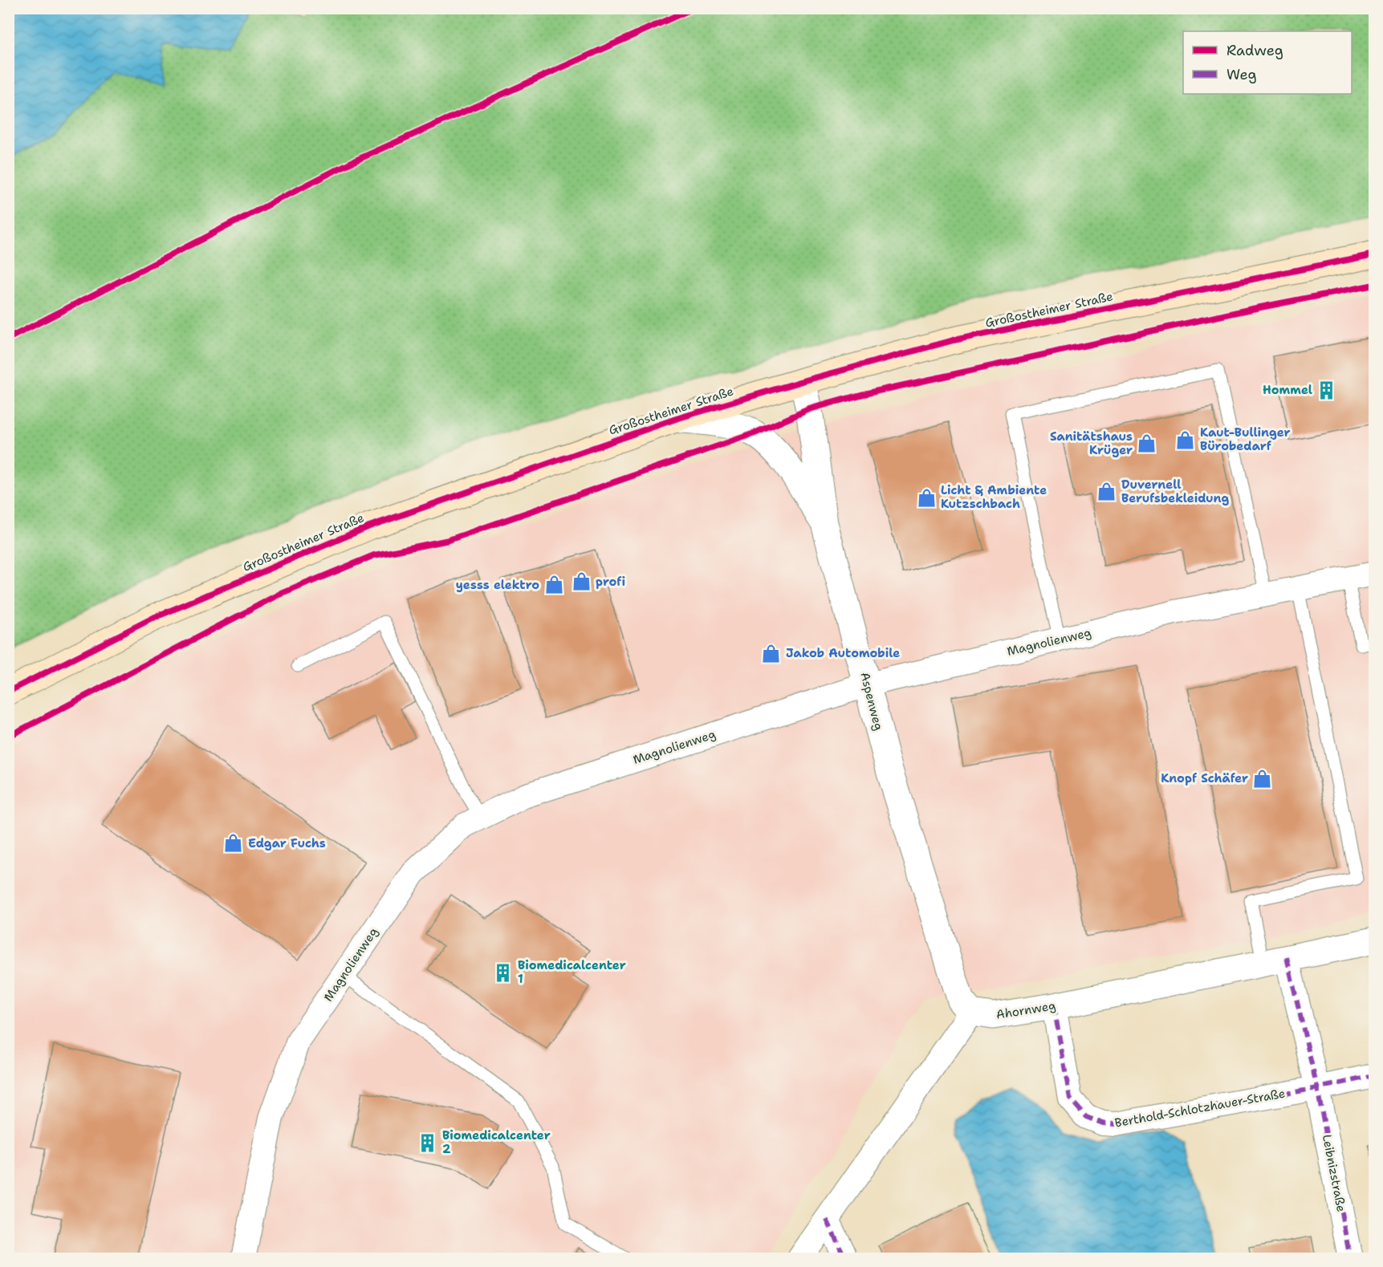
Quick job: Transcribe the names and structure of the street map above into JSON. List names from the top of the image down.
{
  "streets": {
    "main road": ["Großostheimer Straße"],
    "street": [
      "Magnolienweg",
      "Aspenweg",
      "Ahornweg",
      "Berthold-Schlotzhauer-Straße",
      "Leibnizstraße"
    ]
  },
  "crossings": [
    ["Großostheimer Straße", "Aspenweg"],
    ["Magnolienweg", "Aspenweg"],
    ["Aspenweg", "Ahornweg"],
    ["Ahornweg", "Berthold-Schlotzhauer-Straße"],
    ["Ahornweg", "Leibnizstraße"],
    ["Berthold-Schlotzhauer-Straße", "Leibnizstraße"]
  ],
  "places": {
    "building": ["Hommel", "Biomedicalcenter 1", "Biomedicalcenter 2"],
    "shop": [
      "Kaut-Bullinger Bürobedarf",
      "Sanitätshaus Krüger",
      "Duvernell Berufsbekleidung",
      "Licht & Ambiente Kutzschbach",
      "profi",
      "yesss elektro",
      "Jakob Automobile",
      "Knopf Schäfer",
      "Edgar Fuchs"
    ]
  },
  "legend": ["Radweg", "Weg"]
}
